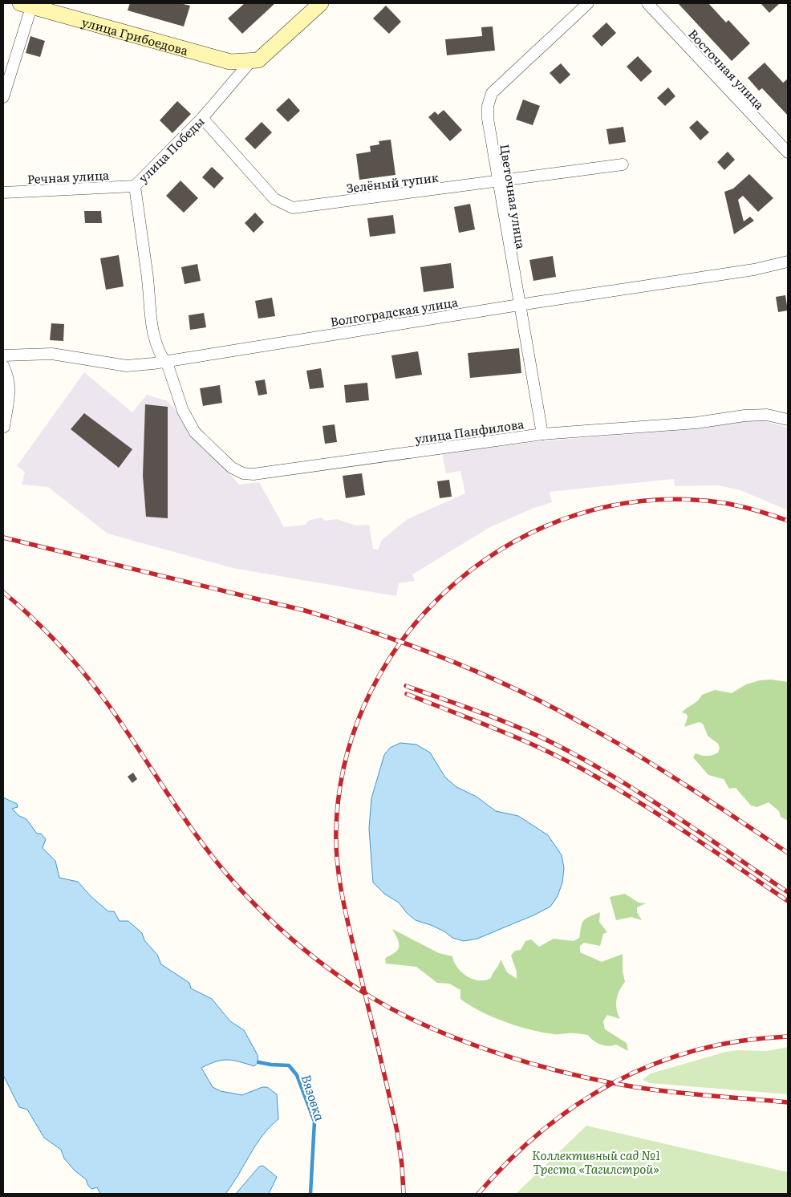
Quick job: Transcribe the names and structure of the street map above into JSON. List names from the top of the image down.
{
  "streets": {
    "street": [
      "улица Грибоедова",
      "Восточная улица",
      "улица Победы",
      "Речная улица",
      "Зелёный тупик",
      "Цветочная улица",
      "Волгоградская улица",
      "улица Панфилова"
    ]
  },
  "crossings": [
    ["улица Грибоедова", "улица Победы"],
    ["улица Победы", "Речная улица"],
    ["улица Победы", "Зелёный тупик"],
    ["улица Победы", "Волгоградская улица"],
    ["улица Победы", "улица Панфилова"],
    ["Зелёный тупик", "Цветочная улица"],
    ["Цветочная улица", "Волгоградская улица"],
    ["Цветочная улица", "улица Панфилова"]
  ],
  "water": ["Вязовка"],
  "parks": ["Коллективный сад №1 Треста «Тагилстрой»"]
}
